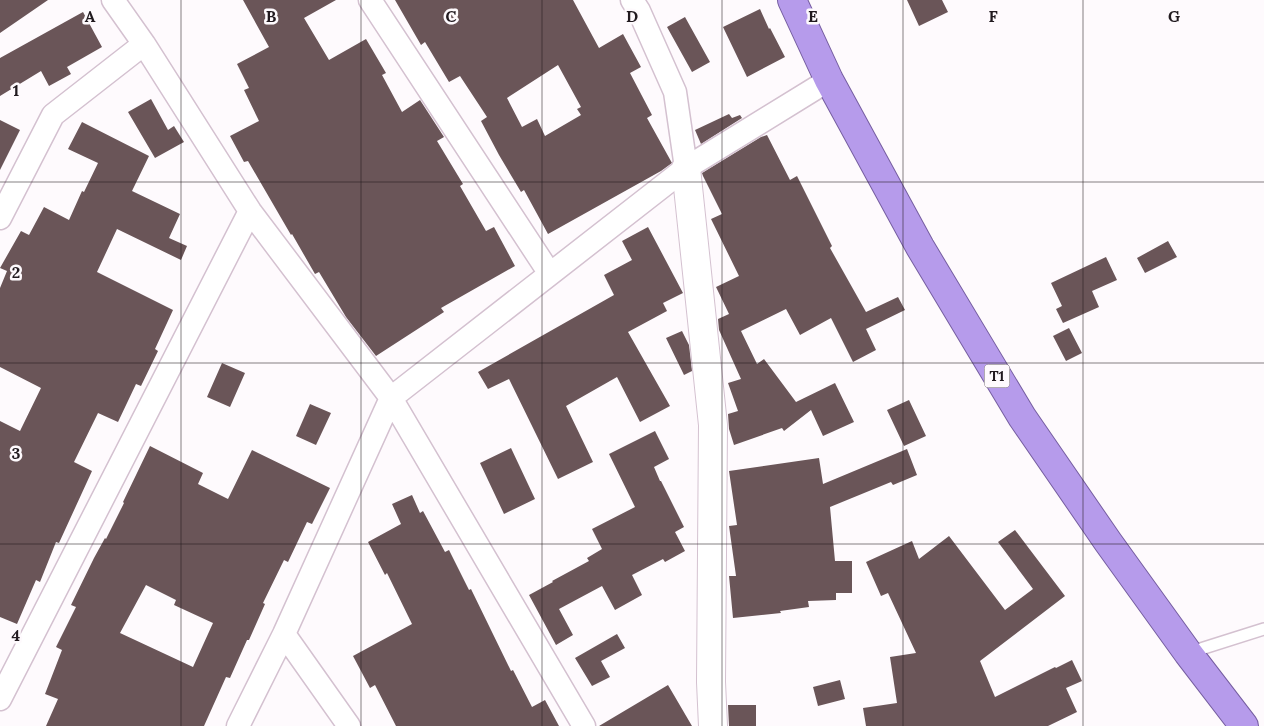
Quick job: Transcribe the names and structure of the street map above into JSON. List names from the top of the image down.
{
  "streets": {
    "highway": ["T1"]
  },
  "grid": {
    "columns": [
      "A",
      "B",
      "C",
      "D",
      "E",
      "F",
      "G"
    ],
    "rows": [
      "1",
      "2",
      "3",
      "4"
    ]
  }
}
